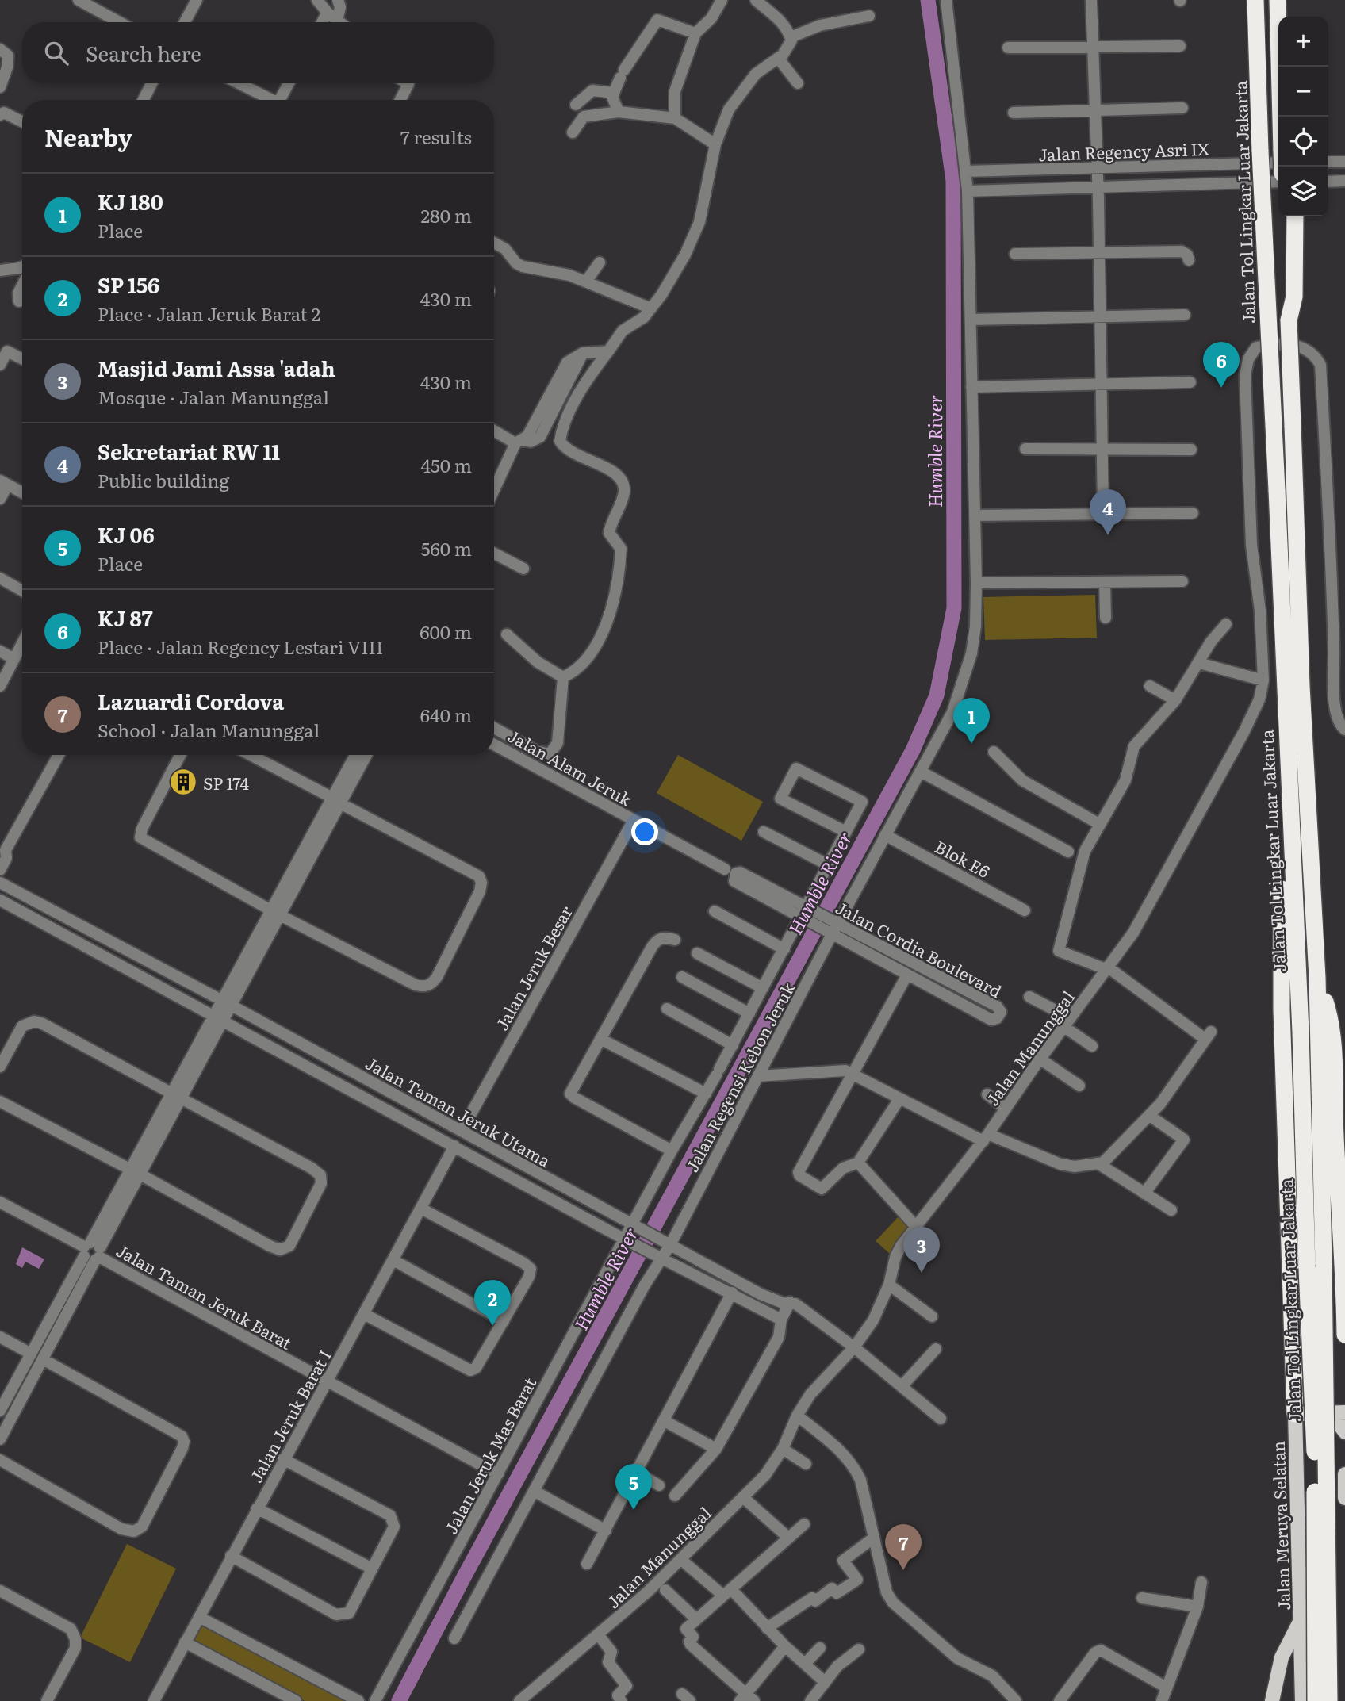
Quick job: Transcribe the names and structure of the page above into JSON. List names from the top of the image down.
{
  "streets": {
    "highway": ["Jalan Tol Lingkar Luar Jakarta"],
    "main road": ["Jalan Meruya Selatan"],
    "street": [
      "Jalan Regency Asri IX",
      "Jalan Alam Jeruk",
      "Blok E6",
      "Jalan Cordia Boulevard",
      "Jalan Jeruk Besar",
      "Jalan Manunggal",
      "Jalan Regensi Kebon Jeruk",
      "Jalan Taman Jeruk Utama",
      "Jalan Taman Jeruk Barat",
      "Jalan Jeruk Barat I",
      "Jalan Jeruk Mas Barat"
    ]
  },
  "crossings": [
    ["Jalan Regency Asri IX", "Jalan Regensi Kebon Jeruk"],
    ["Jalan Alam Jeruk", "Jalan Jeruk Besar"],
    ["Blok E6", "Jalan Regensi Kebon Jeruk"],
    ["Jalan Cordia Boulevard", "Jalan Regensi Kebon Jeruk"],
    ["Jalan Cordia Boulevard", "Jalan Jeruk Mas Barat"],
    ["Jalan Jeruk Besar", "Jalan Taman Jeruk Utama"],
    ["Jalan Manunggal", "Jalan Taman Jeruk Utama"],
    ["Jalan Regensi Kebon Jeruk", "Jalan Taman Jeruk Utama"],
    ["Jalan Taman Jeruk Utama", "Jalan Jeruk Barat I"],
    ["Jalan Taman Jeruk Utama", "Jalan Jeruk Mas Barat"],
    ["Jalan Taman Jeruk Barat", "Jalan Jeruk Barat I"],
    ["Jalan Taman Jeruk Barat", "Jalan Jeruk Mas Barat"]
  ],
  "water": ["Humble River"],
  "places": {
    "building": ["SP 174"]
  },
  "page": {
    "map_buttons": ["+", "−"],
    "search": "Search here",
    "heading": ["Nearby", "7 results"],
    "list": [
      {
        "mark": "1",
        "name": "KJ 180",
        "note": "Place",
        "value": "280 m"
      },
      {
        "mark": "2",
        "name": "SP 156",
        "note": "Place · Jalan Jeruk Barat 2",
        "value": "430 m"
      },
      {
        "mark": "3",
        "name": "Masjid Jami Assa 'adah",
        "note": "Mosque · Jalan Manunggal",
        "value": "430 m"
      },
      {
        "mark": "4",
        "name": "Sekretariat RW 11",
        "note": "Public building",
        "value": "450 m"
      },
      {
        "mark": "5",
        "name": "KJ 06",
        "note": "Place",
        "value": "560 m"
      },
      {
        "mark": "6",
        "name": "KJ 87",
        "note": "Place · Jalan Regency Lestari VIII",
        "value": "600 m"
      },
      {
        "mark": "7",
        "name": "Lazuardi Cordova",
        "note": "School · Jalan Manunggal",
        "value": "640 m"
      }
    ],
    "pins": [
      "6",
      "4",
      "1",
      "3",
      "2",
      "5",
      "7"
    ]
  }
}
